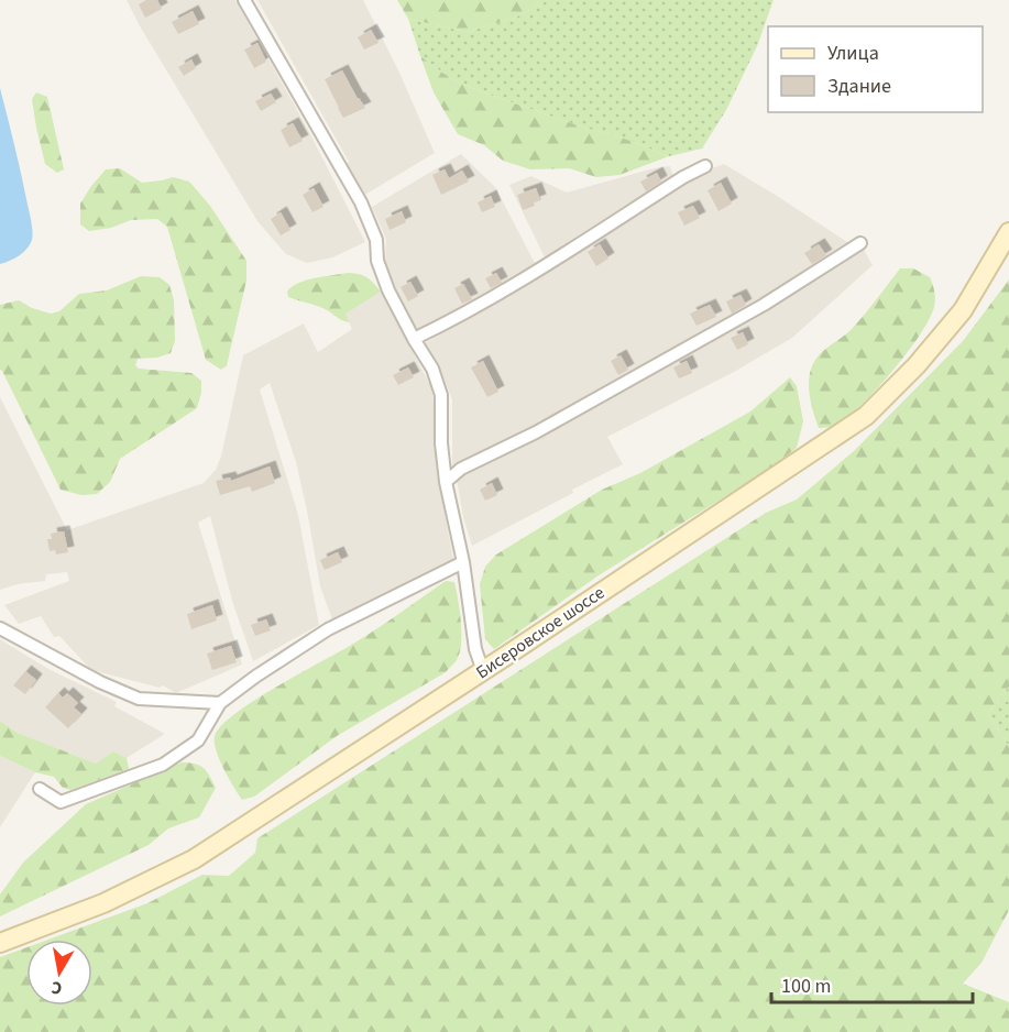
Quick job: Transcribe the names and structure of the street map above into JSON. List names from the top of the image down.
{
  "streets": {
    "main road": ["Бисеровское шоссе"]
  },
  "legend": ["Улица", "Здание"],
  "scale_bar": "100 m",
  "north": "bottom"
}
